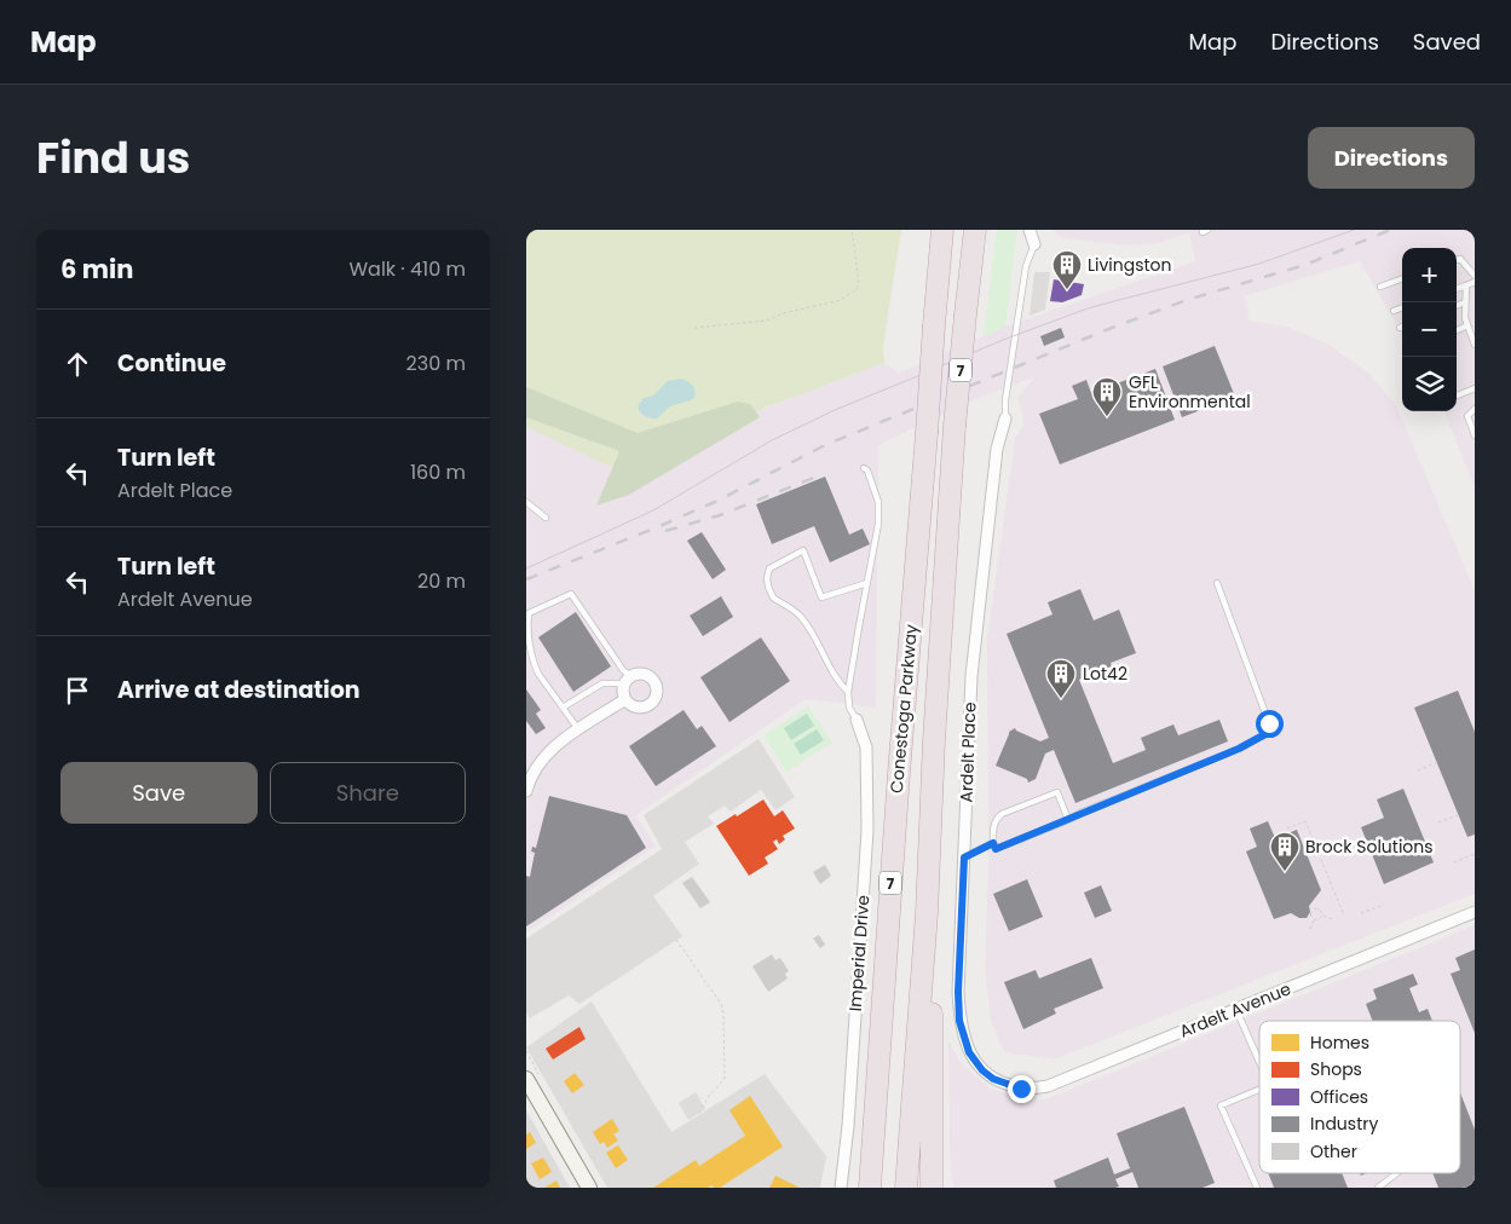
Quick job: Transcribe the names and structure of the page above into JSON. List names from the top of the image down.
{
  "streets": {
    "highway": ["7", "Conestoga Parkway"],
    "street": ["Ardelt Place", "Imperial Drive", "Ardelt Avenue"]
  },
  "crossings": [
    ["Ardelt Place", "Ardelt Avenue"]
  ],
  "places": {
    "building": [
      "Livingston",
      "GFL Environmental",
      "Lot42",
      "Brock Solutions"
    ]
  },
  "legend": [
    "Homes",
    "Shops",
    "Offices",
    "Industry",
    "Other"
  ],
  "page": {
    "header": "Map",
    "nav": ["Map", "Directions", "Saved"],
    "title": "Find us",
    "buttons": [
      "Directions",
      ["Save", "Share"]
    ],
    "heading": ["6 min", "Walk · 410 m"],
    "map_buttons": ["+", "−"],
    "list": [
      ["Continue", "230 m"],
      ["Turn left", "Ardelt Place", "160 m"],
      ["Turn left", "Ardelt Avenue", "20 m"],
      "Arrive at destination"
    ]
  }
}
